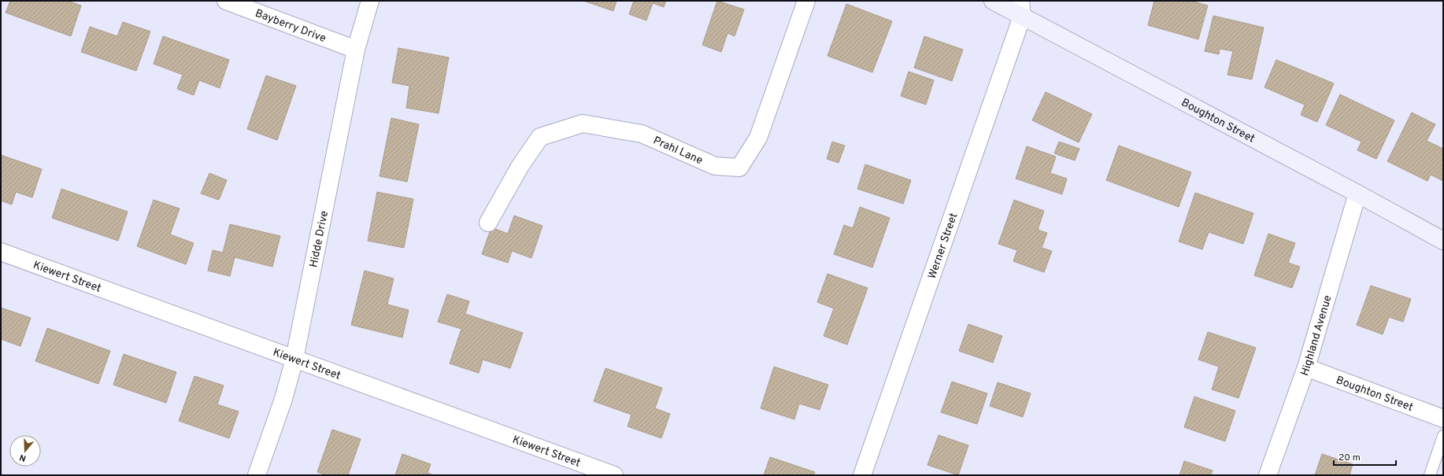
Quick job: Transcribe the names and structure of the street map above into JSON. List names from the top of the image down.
{
  "streets": {
    "street": [
      "Bayberry Drive",
      "Boughton Street",
      "Prahl Lane",
      "Hidde Drive",
      "Werner Street",
      "Kiewert Street",
      "Highland Avenue"
    ]
  },
  "crossings": [
    ["Bayberry Drive", "Hidde Drive"],
    ["Boughton Street", "Werner Street"],
    ["Boughton Street", "Highland Avenue"],
    ["Hidde Drive", "Kiewert Street"]
  ],
  "scale_bar": "20 m",
  "north": "bottom"
}
